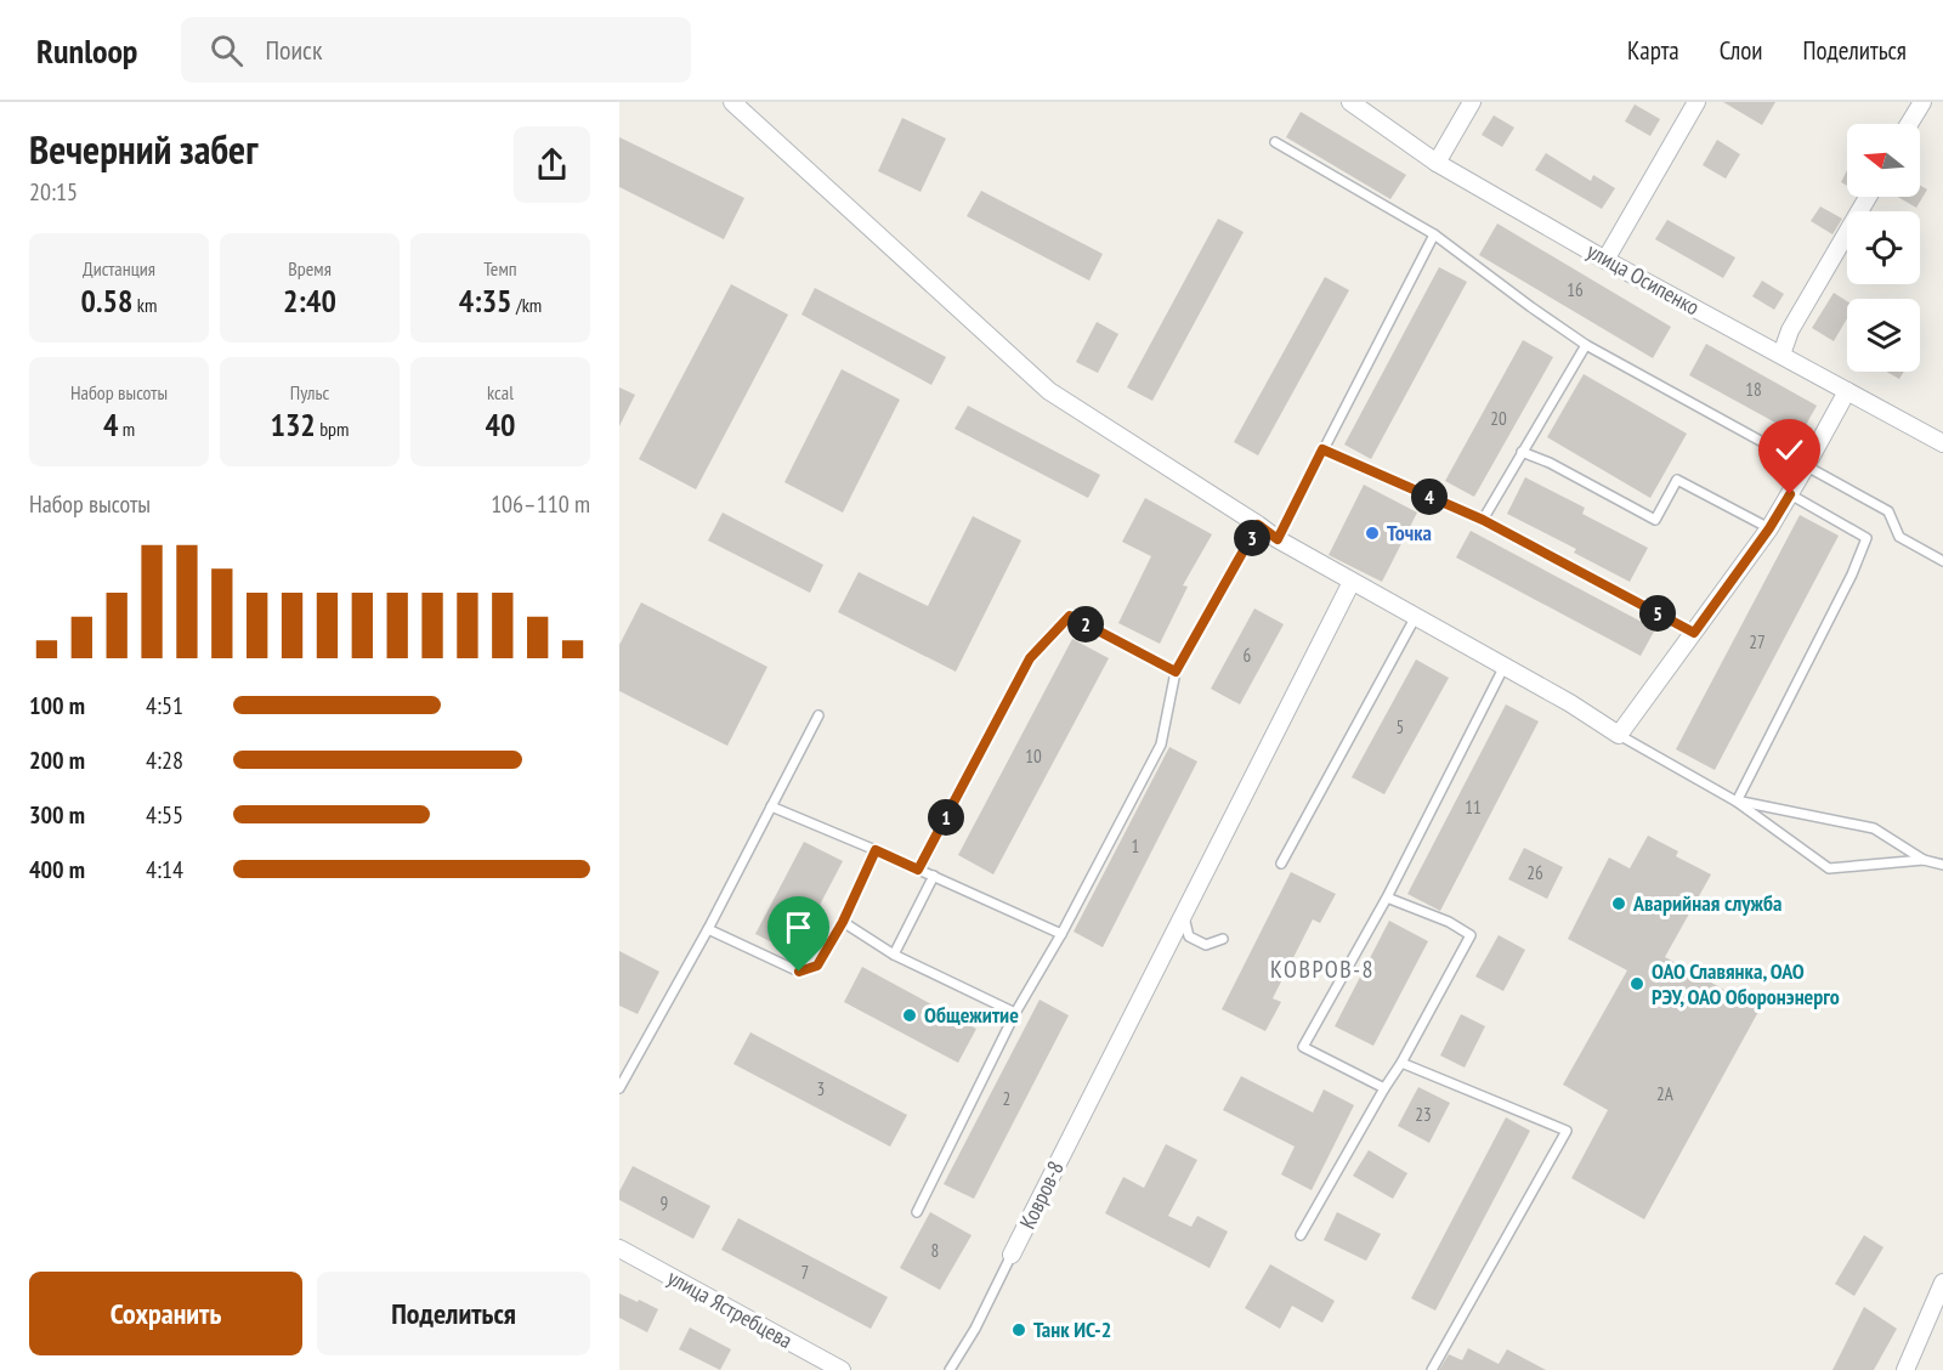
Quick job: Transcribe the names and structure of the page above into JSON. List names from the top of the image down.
{
  "streets": {
    "street": ["улица Осипенко", "Ковров-8", "улица Ястребцева"]
  },
  "districts": ["КОВРОВ-8"],
  "places": [
    "Точка",
    "Аварийная служба",
    "ОАО Славянка, ОАО РЭУ, ОАО Оборонэнерго",
    "Общежитие",
    "Танк ИС-2"
  ],
  "house_numbers": [
    "16",
    "18",
    "20",
    "27",
    "6",
    "5",
    "10",
    "11",
    "1",
    "26",
    "3",
    "2А",
    "2",
    "23",
    "9",
    "8",
    "7"
  ],
  "north": "left",
  "page": {
    "header": "Runloop",
    "search": "Поиск",
    "nav": ["Карта", "Слои", "Поделиться"],
    "heading": ["Вечерний забег", "20:15"],
    "stats": [
      ["Дистанция", "0.58 km"],
      ["Время", "2:40"],
      ["Темп", "4:35 /km"],
      ["Набор высоты", "4 m"],
      ["Пульс", "132 bpm"],
      ["kcal", "40"]
    ],
    "chart": ["Набор высоты", "106–110 m"],
    "pins": [
      "4",
      "3",
      "5",
      "2",
      "1"
    ],
    "list": [
      {
        "name": "100 m",
        "note": "4:51"
      },
      {
        "name": "200 m",
        "note": "4:28"
      },
      {
        "name": "300 m",
        "note": "4:55"
      },
      {
        "name": "400 m",
        "note": "4:14"
      }
    ],
    "buttons": ["Сохранить", "Поделиться"]
  }
}
